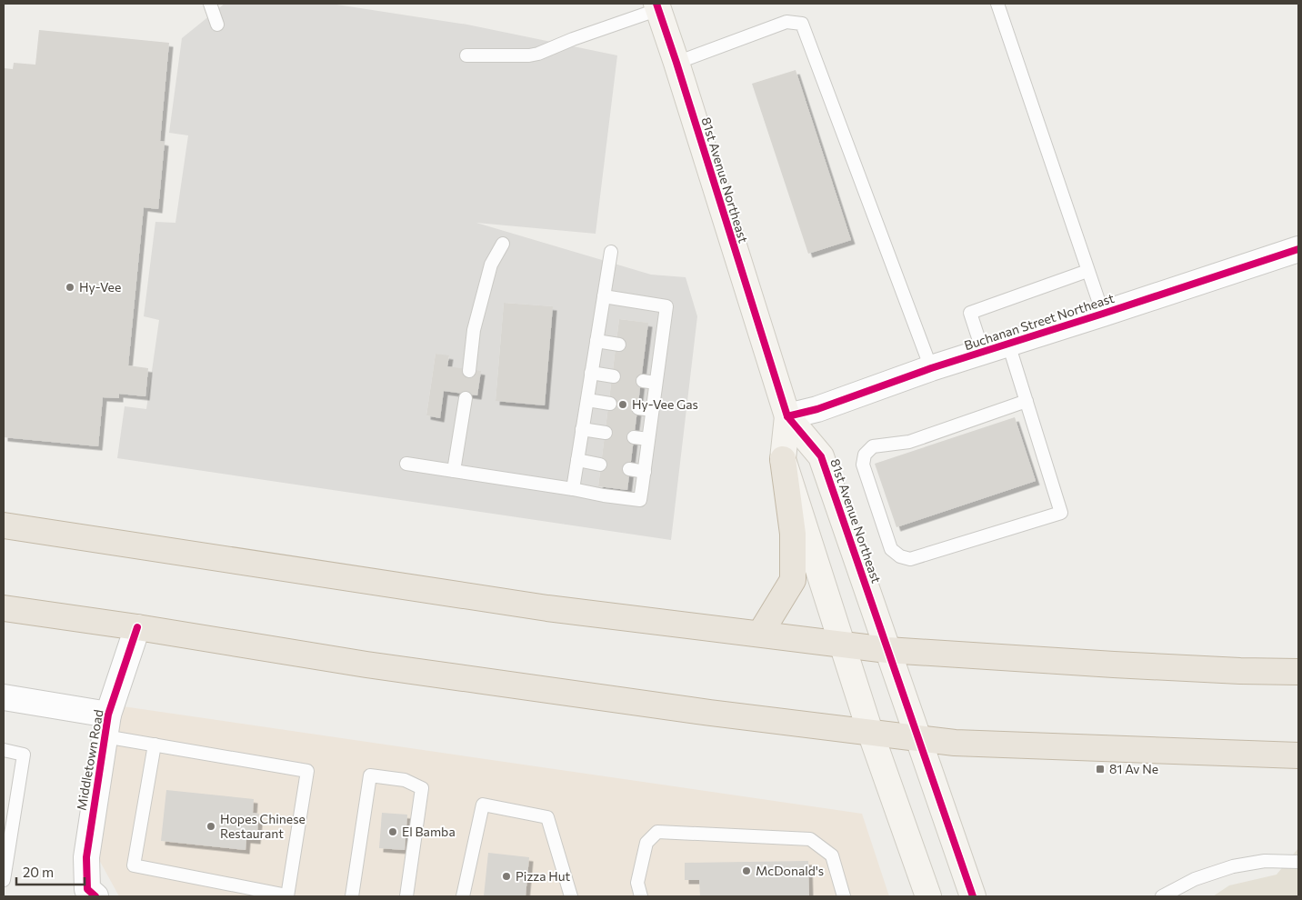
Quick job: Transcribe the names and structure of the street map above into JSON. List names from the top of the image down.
{
  "streets": {
    "street": ["81st Avenue Northeast", "Buchanan Street Northeast", "Middletown Road"]
  },
  "crossings": [
    ["81st Avenue Northeast", "Buchanan Street Northeast"]
  ],
  "places": {
    "other": [
      "Hy-Vee",
      "Hy-Vee Gas",
      "Hopes Chinese Restaurant",
      "El Bamba",
      "McDonald's",
      "Pizza Hut"
    ],
    "transit": ["81 Av Ne"]
  },
  "scale_bar": "20 m"
}
